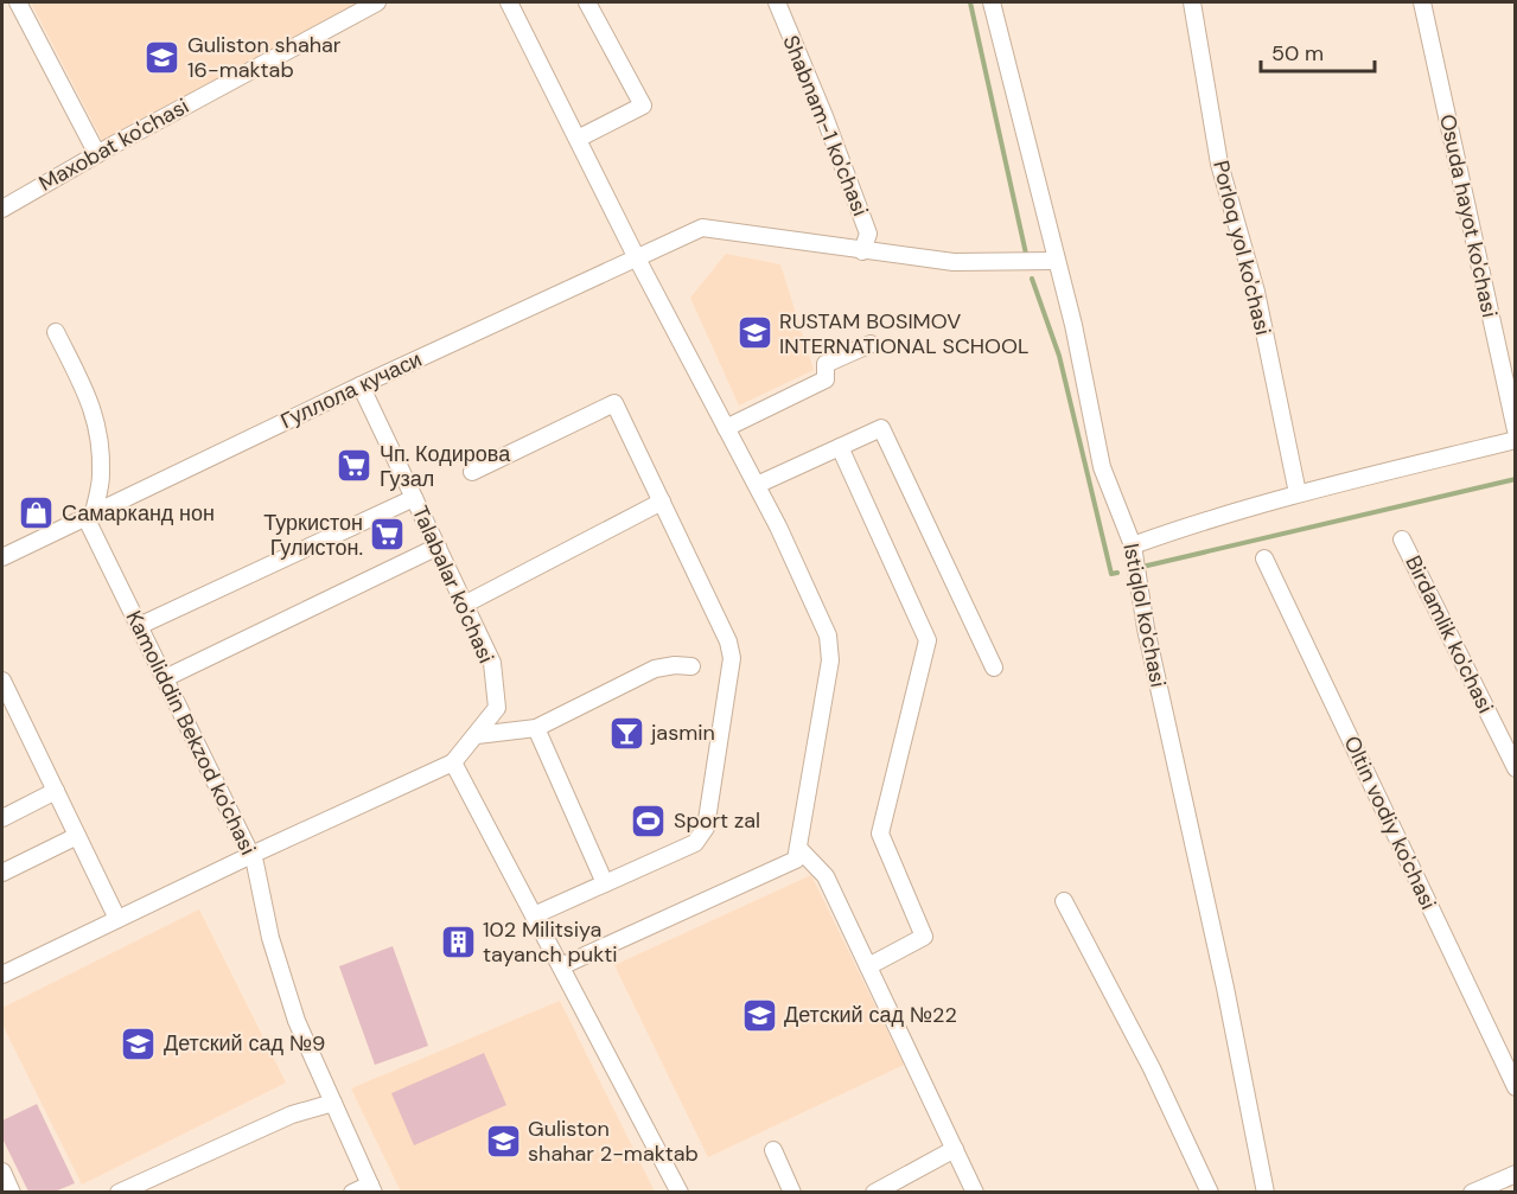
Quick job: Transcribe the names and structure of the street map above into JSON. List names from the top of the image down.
{
  "streets": {
    "street": [
      "Shabnam-1 ko'chasi",
      "Maxobat ko'chasi",
      "Osuda hayot ko'chasi",
      "Porloq yol ko'chasi",
      "Гуллола кучаси",
      "Talabalar ko'chasi",
      "Istiqlol ko'chasi",
      "Birdamlik ko'chasi",
      "Kamoliddin Bekzod ko'chasi",
      "Oltin vodiy ko'chasi"
    ]
  },
  "crossings": [
    ["Shabnam-1 ko'chasi", "Гуллола кучаси"],
    ["Гуллола кучаси", "Talabalar ko'chasi"],
    ["Гуллола кучаси", "Kamoliddin Bekzod ko'chasi"]
  ],
  "places": {
    "school or university": [
      "Guliston shahar 16-maktab",
      "RUSTAM BOSIMOV INTERNATIONAL SCHOOL",
      "Детский сад №22",
      "Детский сад №9",
      "Guliston shahar 2-maktab"
    ],
    "supermarket": ["Чп. Кодирова Гузал", "Туркистон Гулистон."],
    "shop": ["Самарканд нон"],
    "bar": ["jasmin"],
    "sports": ["Sport zal"],
    "building": ["102 Militsiya tayanch pukti"]
  },
  "scale_bar": "50 m"
}
